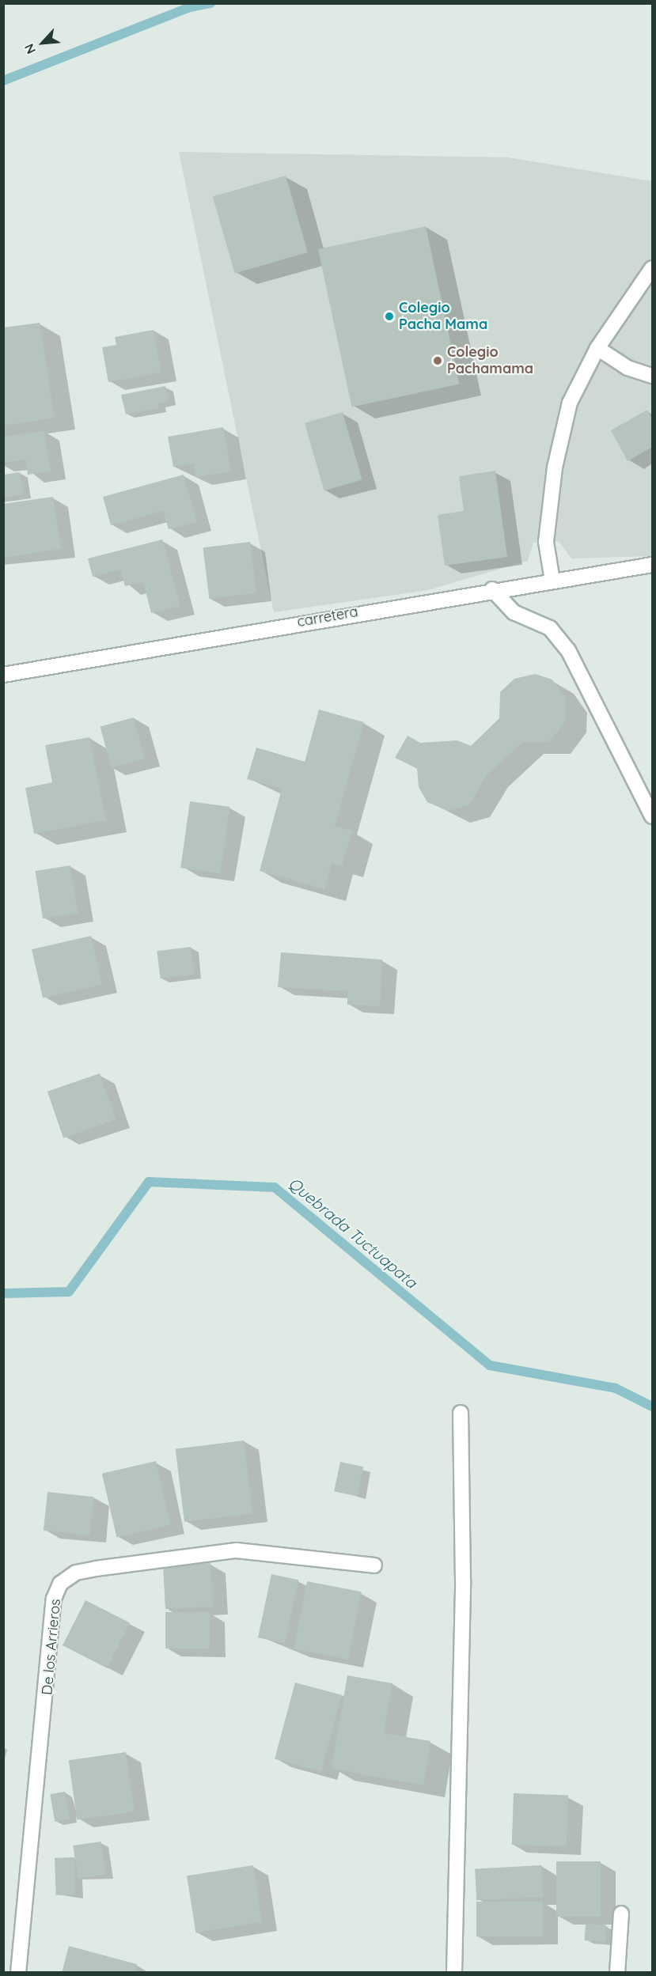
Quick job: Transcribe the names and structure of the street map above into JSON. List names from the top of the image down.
{
  "streets": {
    "street": ["carretera", "De los Arrieros"]
  },
  "water": ["Quebrada Tuctuapata"],
  "places": ["Colegio Pacha Mama", "Colegio Pachamama"],
  "north": "bottom left"
}
